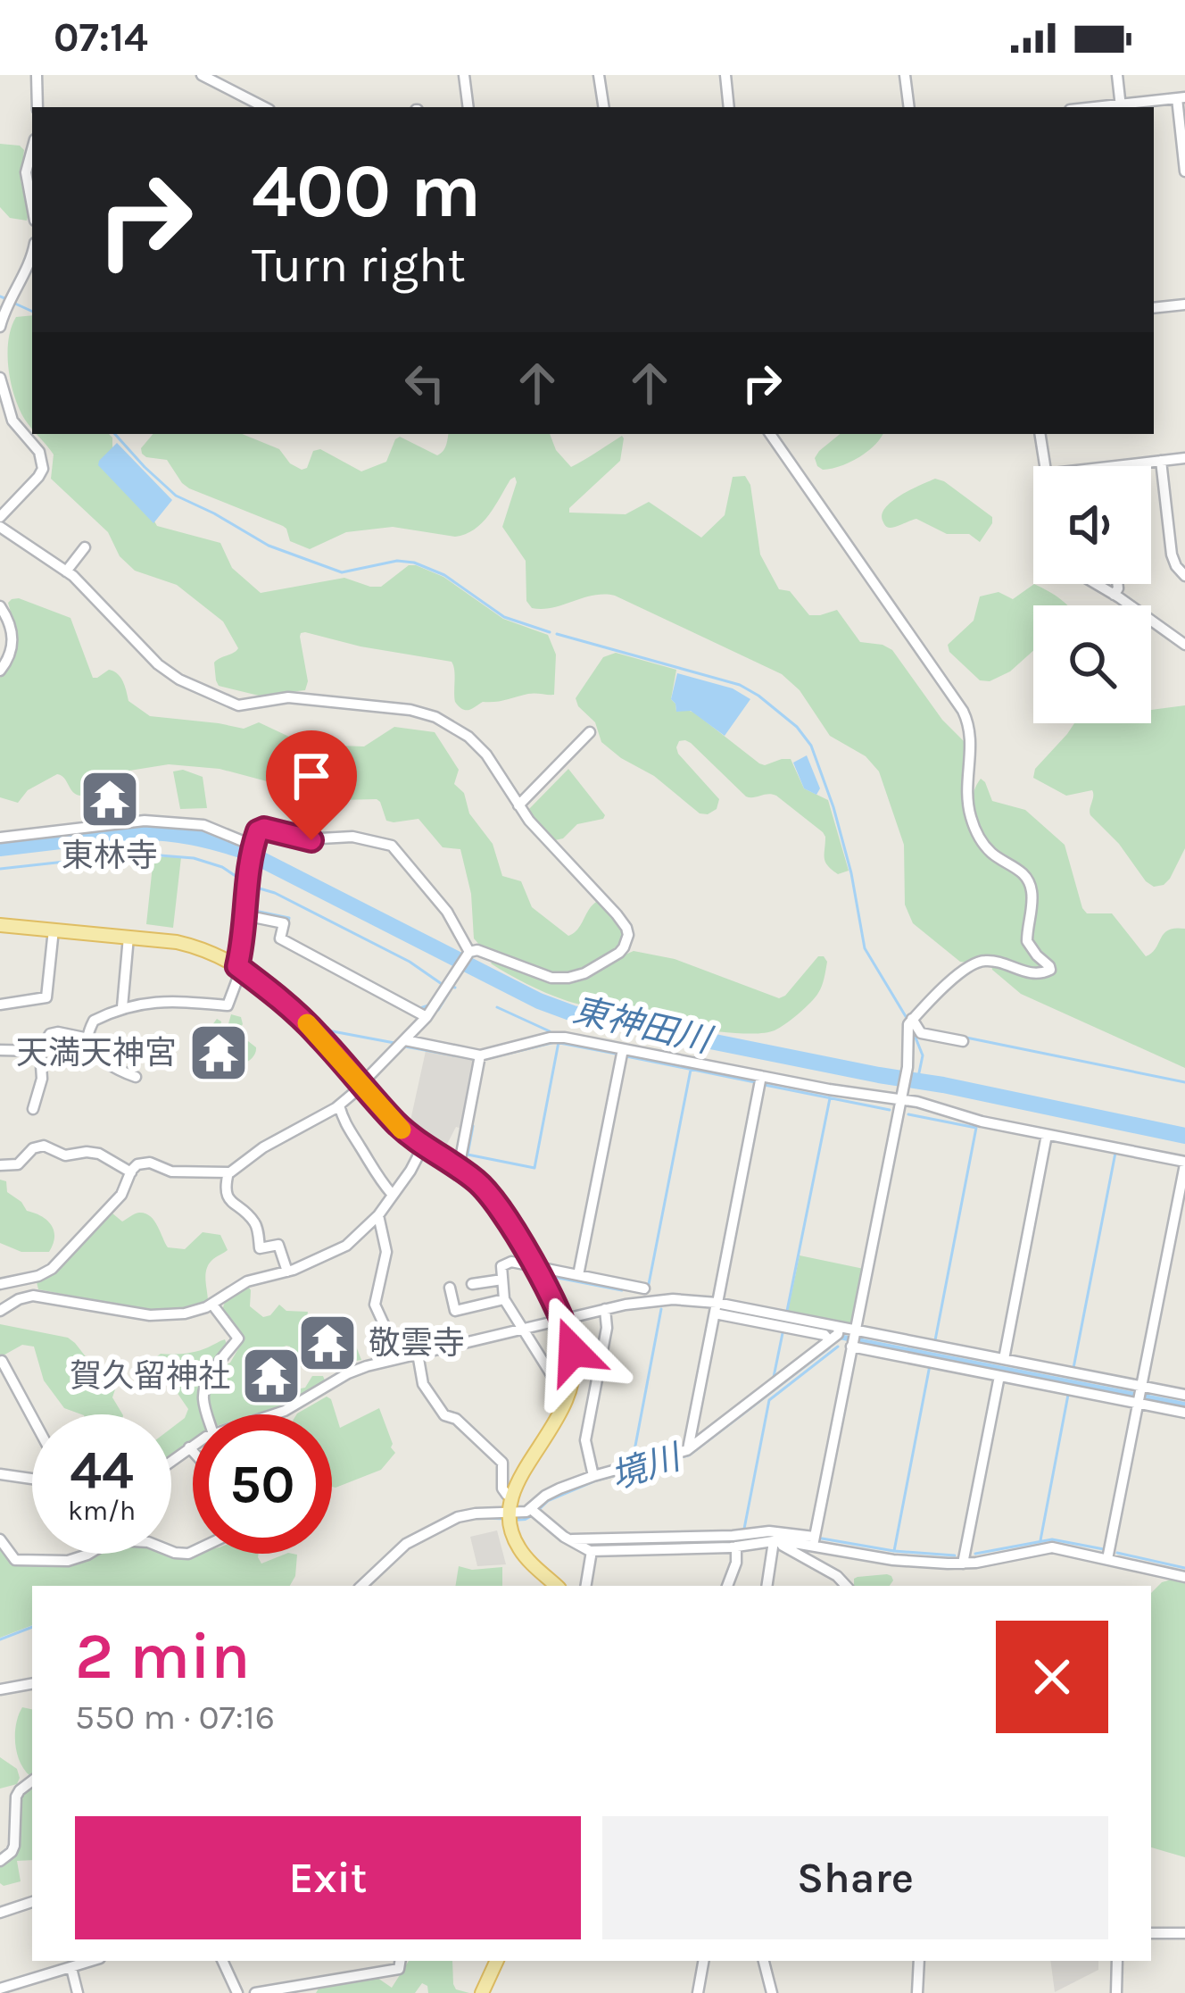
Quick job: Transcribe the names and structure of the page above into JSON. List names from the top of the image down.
{
  "water": ["東神田川", "境川"],
  "places": {
    "temple": [
      "東林寺",
      "天満天神宮",
      "敬雲寺",
      "賀久留神社"
    ]
  },
  "page": {
    "status": "07:14",
    "turn": ["400 m", "Turn right"],
    "speed": "44 km/h",
    "limit": "50",
    "heading": ["2 min", "550 m · 07:16"],
    "buttons": ["Exit", "Share"]
  }
}
